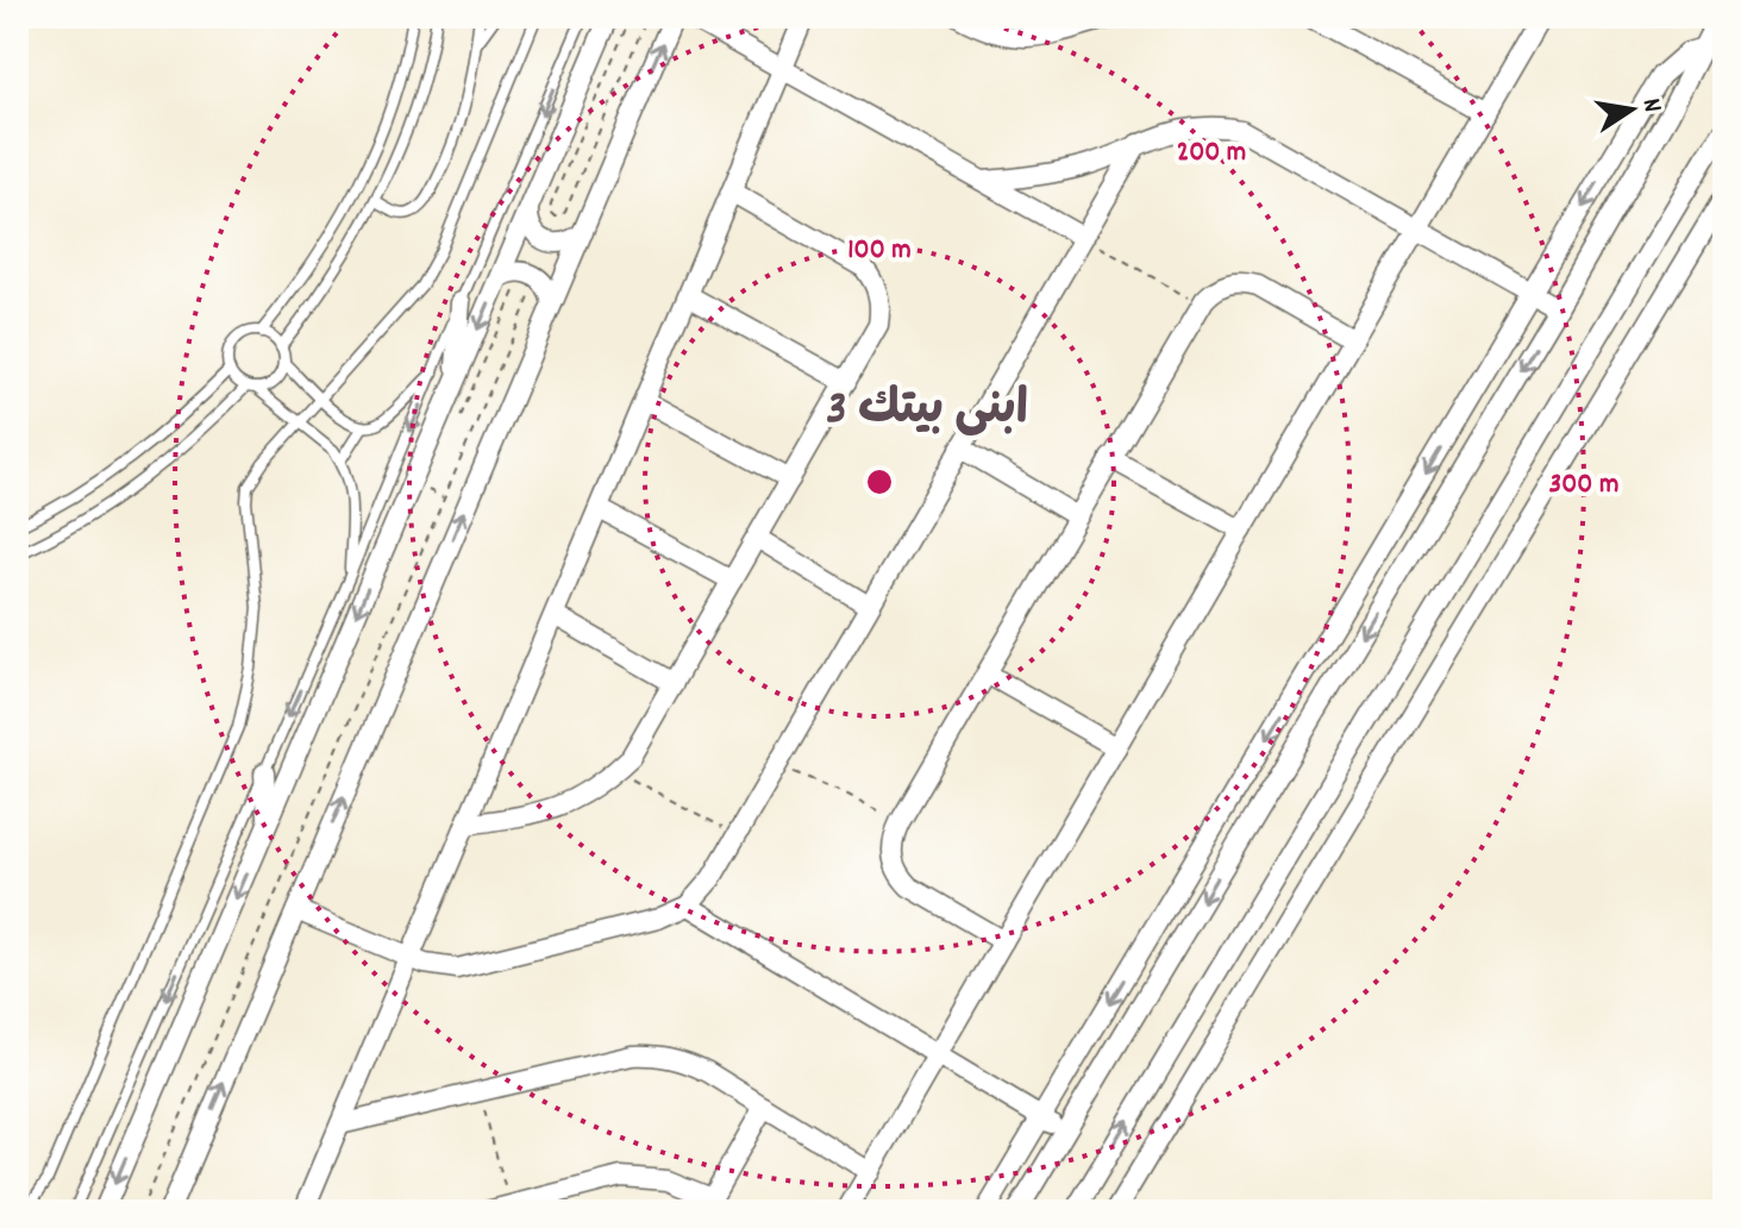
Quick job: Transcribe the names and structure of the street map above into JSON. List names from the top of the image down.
{
  "districts": ["ابنى بيتك 3"],
  "north": "right",
  "rings": ["200 m", "100 m", "300 m"]
}
